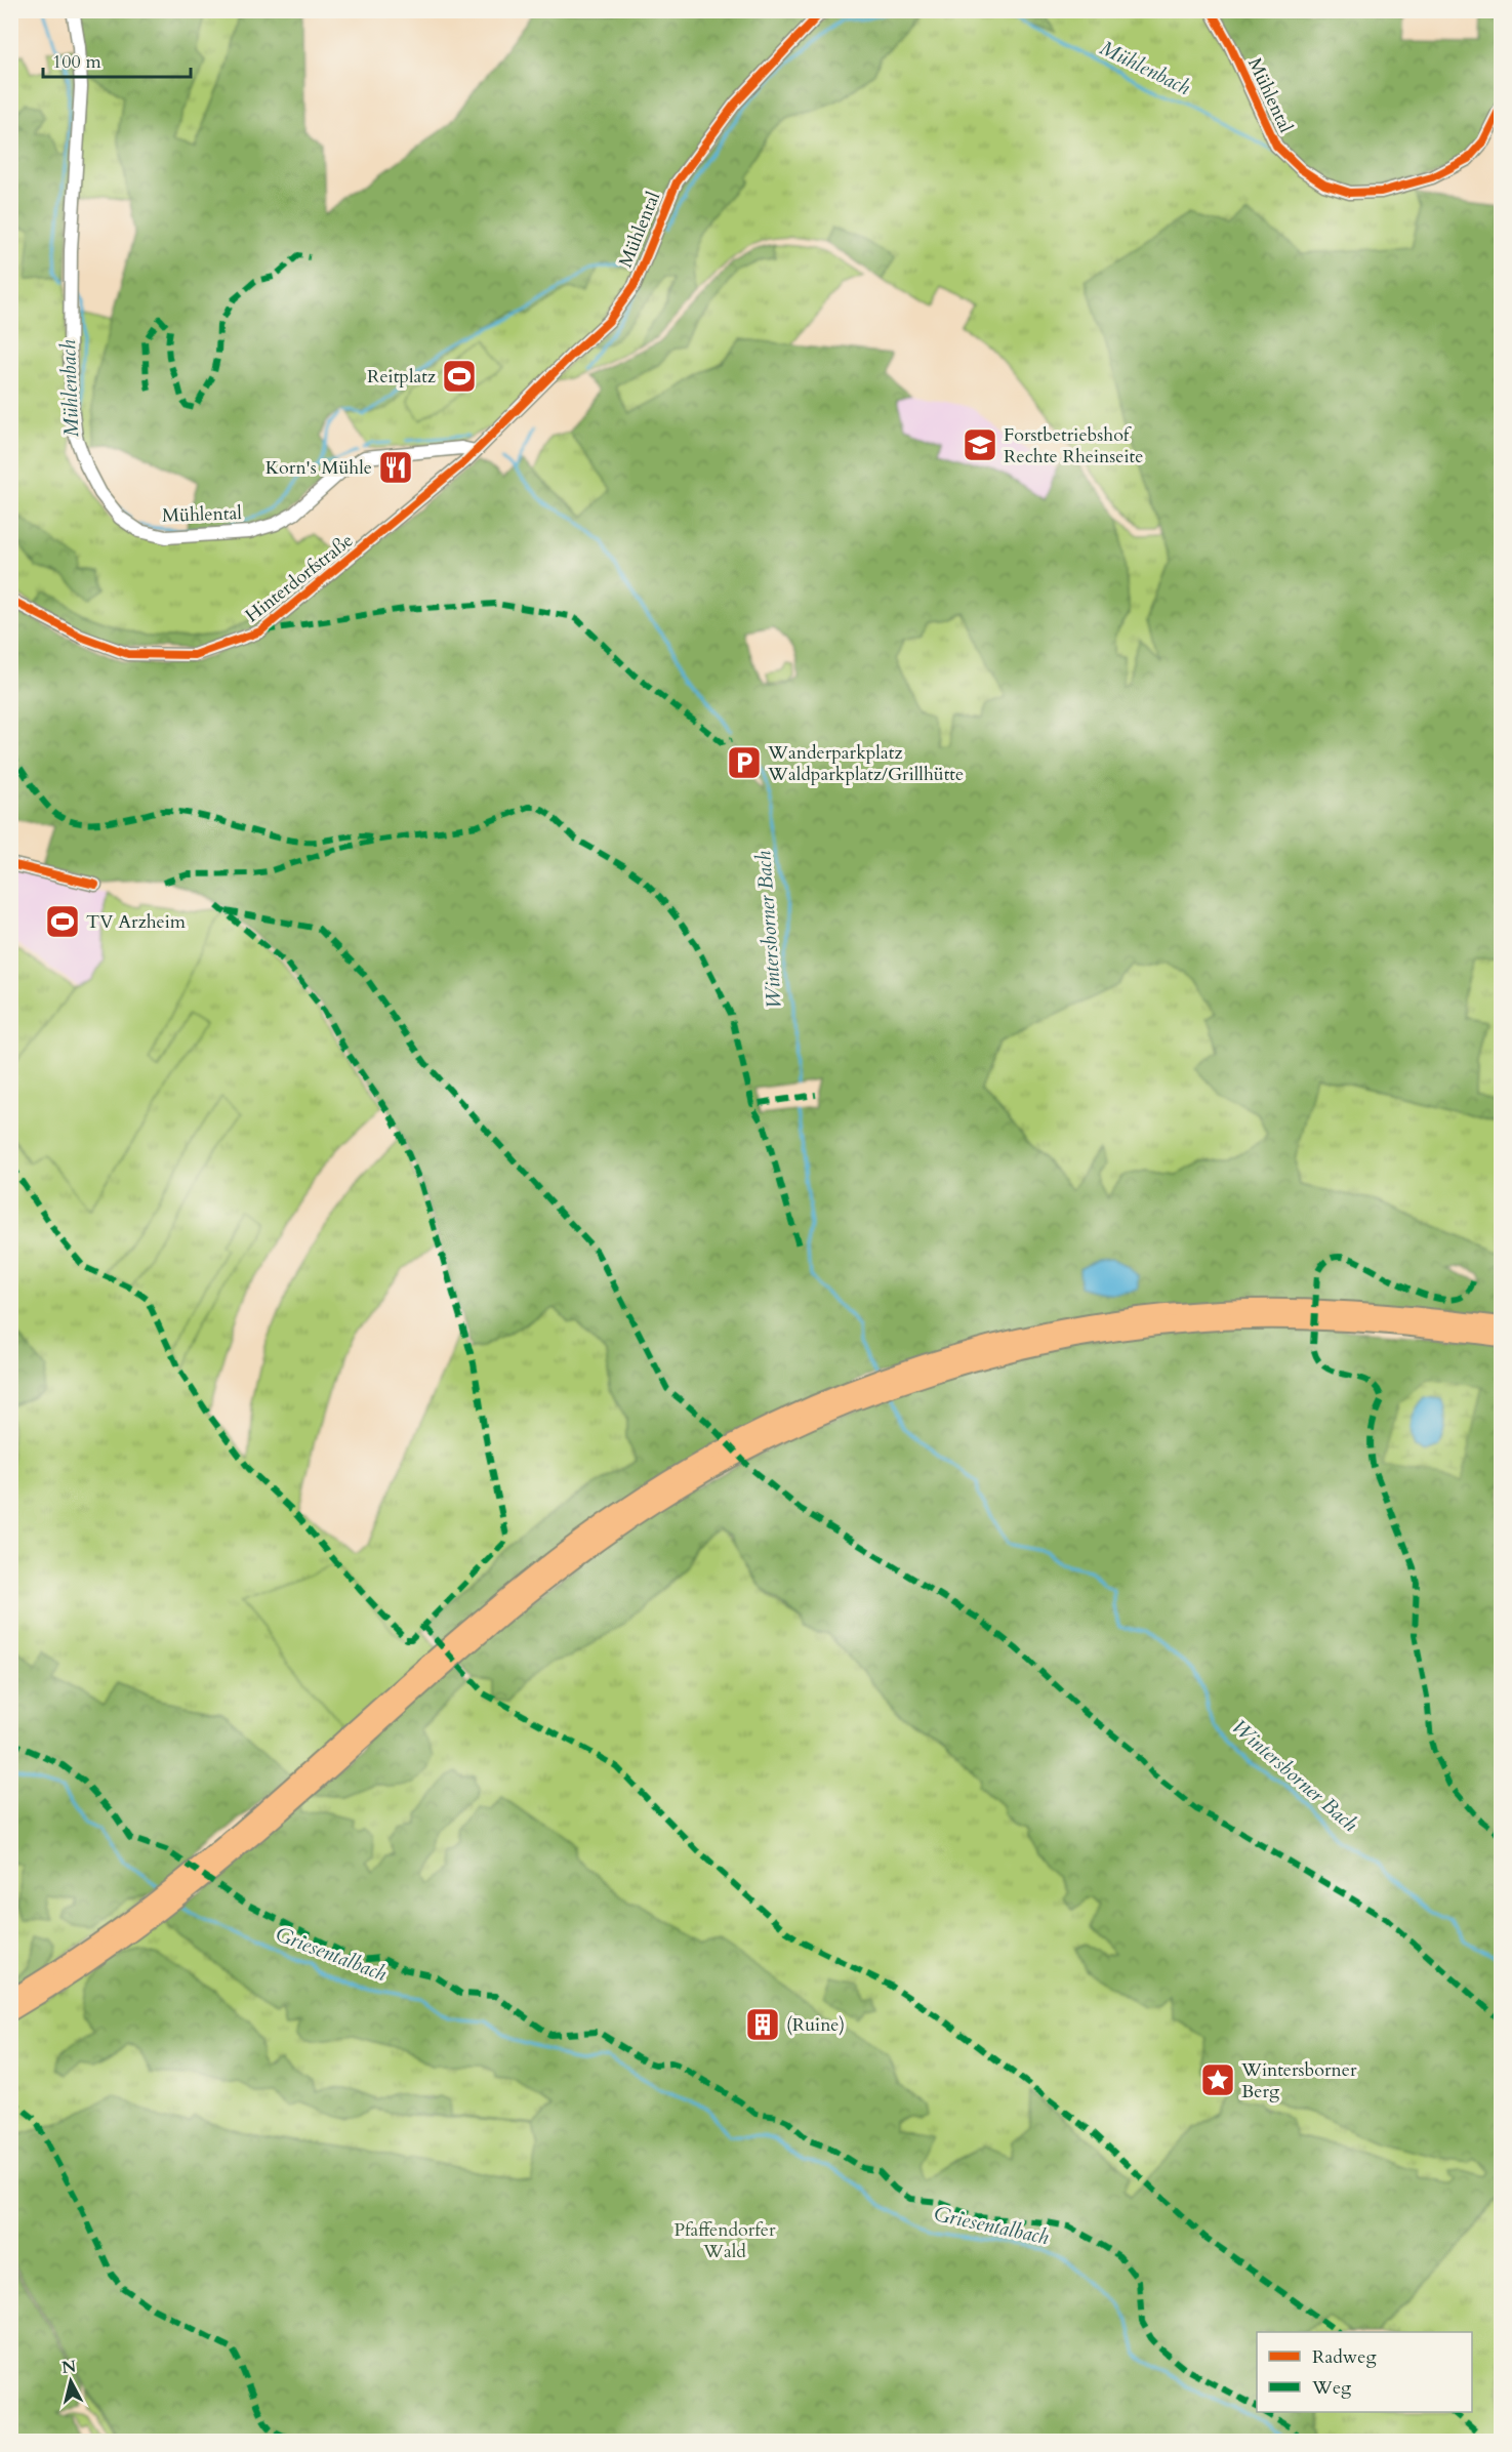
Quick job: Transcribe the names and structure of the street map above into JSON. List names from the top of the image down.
{
  "streets": {
    "street": ["Mühlental", "Hinterdorfstraße"]
  },
  "crossings": [
    ["Mühlental", "Hinterdorfstraße"]
  ],
  "water": ["Mühlenbach", "Wintersborner Bach", "Griesentalbach"],
  "parks": ["Pfaffendorfer Wald"],
  "places": {
    "sports": ["Reitplatz", "TV Arzheim"],
    "school or university": ["Forstbetriebshof Rechte Rheinseite"],
    "restaurant": ["Korn's Mühle"],
    "parking": ["Wanderparkplatz Waldparkplatz/Grillhütte"],
    "building": ["(Ruine)"],
    "place": ["Wintersborner Berg"]
  },
  "legend": ["Radweg", "Weg"],
  "scale_bar": "100 m",
  "north": "top"
}
